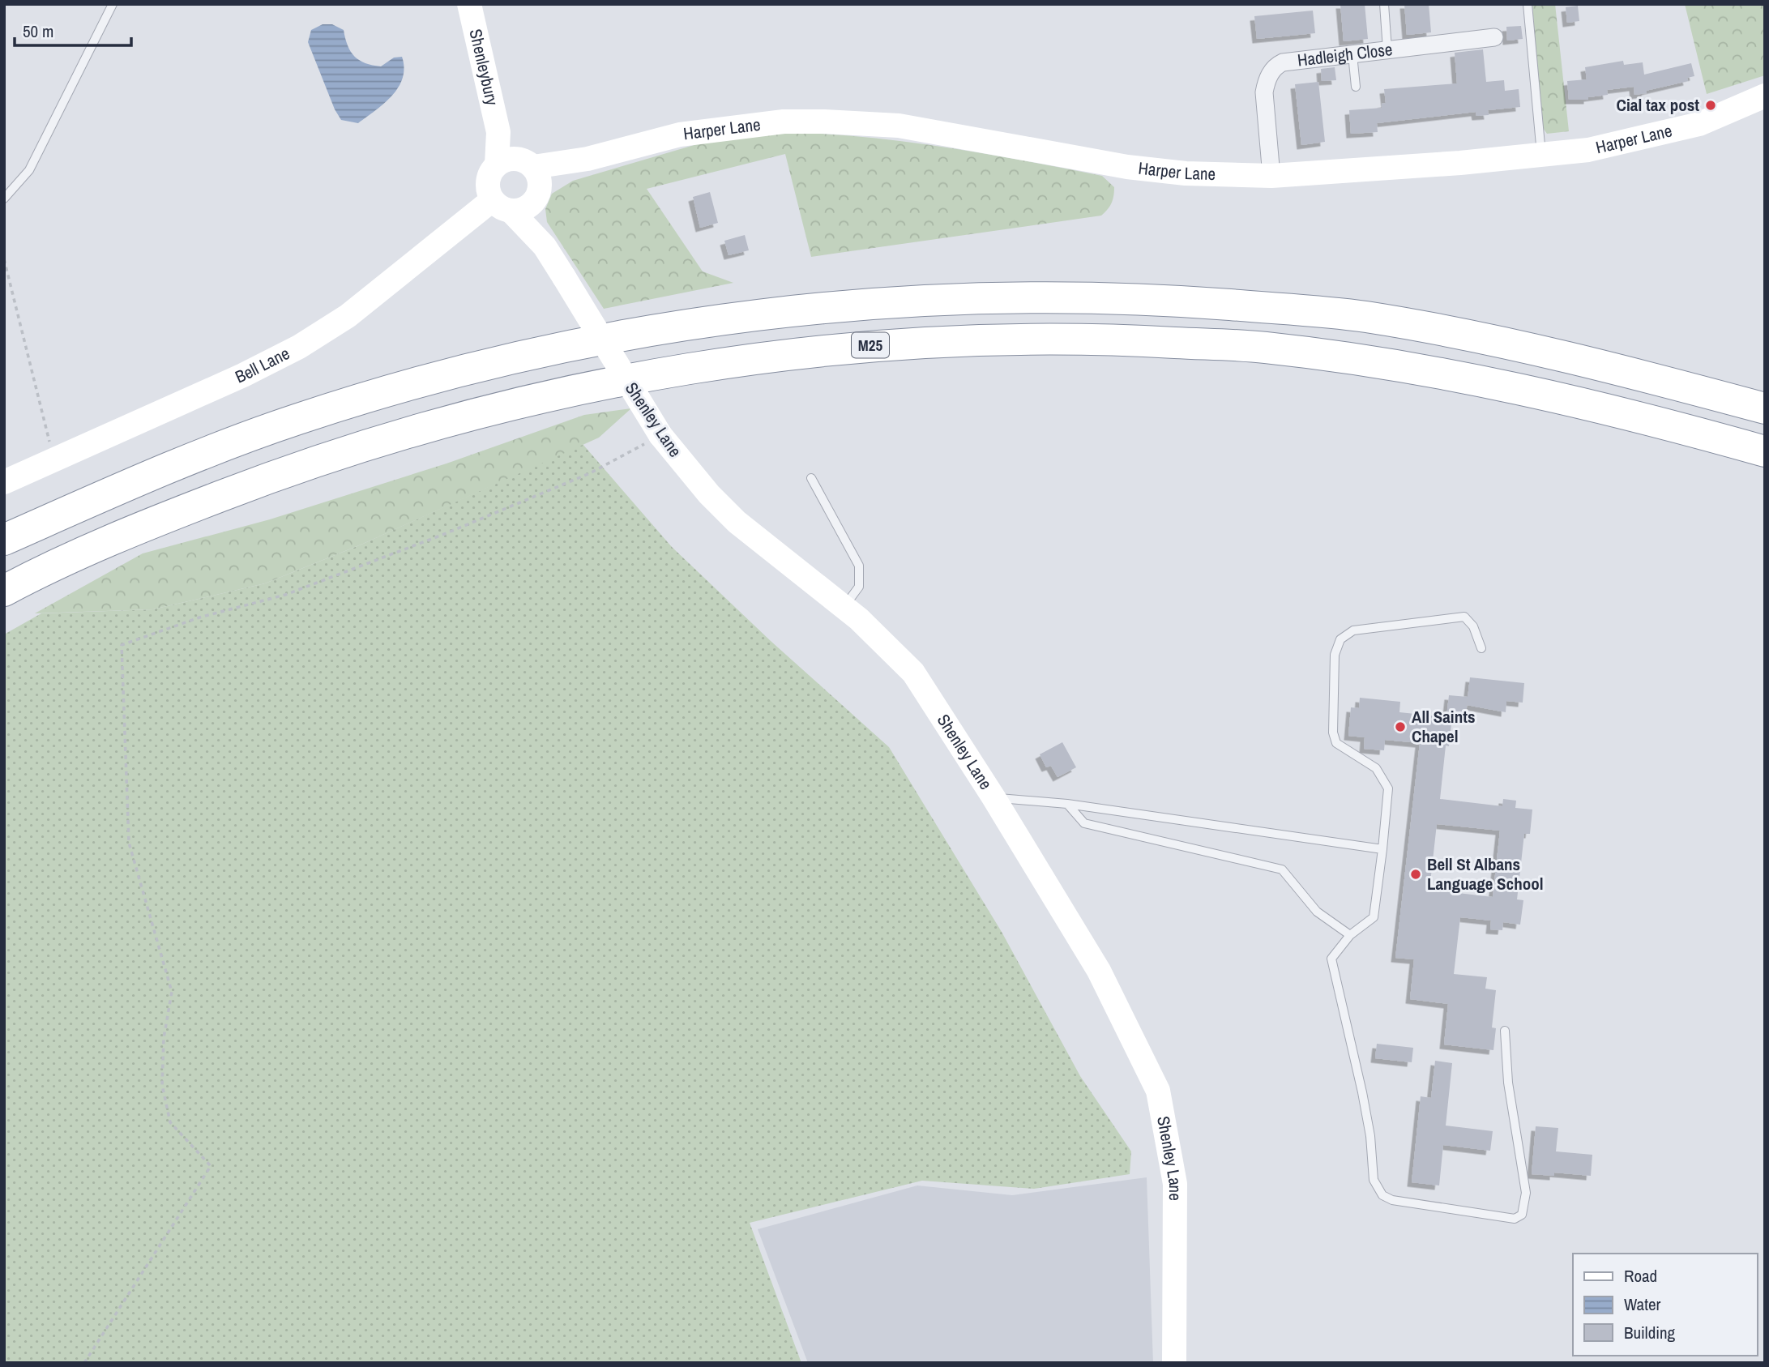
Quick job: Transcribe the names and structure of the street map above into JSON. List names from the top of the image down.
{
  "streets": {
    "highway": ["M25"],
    "main road": [
      "Shenleybury",
      "Harper Lane",
      "Bell Lane",
      "Shenley Lane"
    ],
    "street": ["Hadleigh Close"]
  },
  "crossings": [
    ["Hadleigh Close", "Harper Lane"],
    ["Shenleybury", "Harper Lane"],
    ["Shenleybury", "Bell Lane"],
    ["Shenleybury", "Shenley Lane"],
    ["Harper Lane", "Bell Lane"],
    ["Harper Lane", "Shenley Lane"],
    ["Bell Lane", "Shenley Lane"]
  ],
  "places": ["Cial tax post", "All Saints Chapel", "Bell St Albans Language School"],
  "legend": ["Road", "Water", "Building"],
  "scale_bar": "50 m"
}
